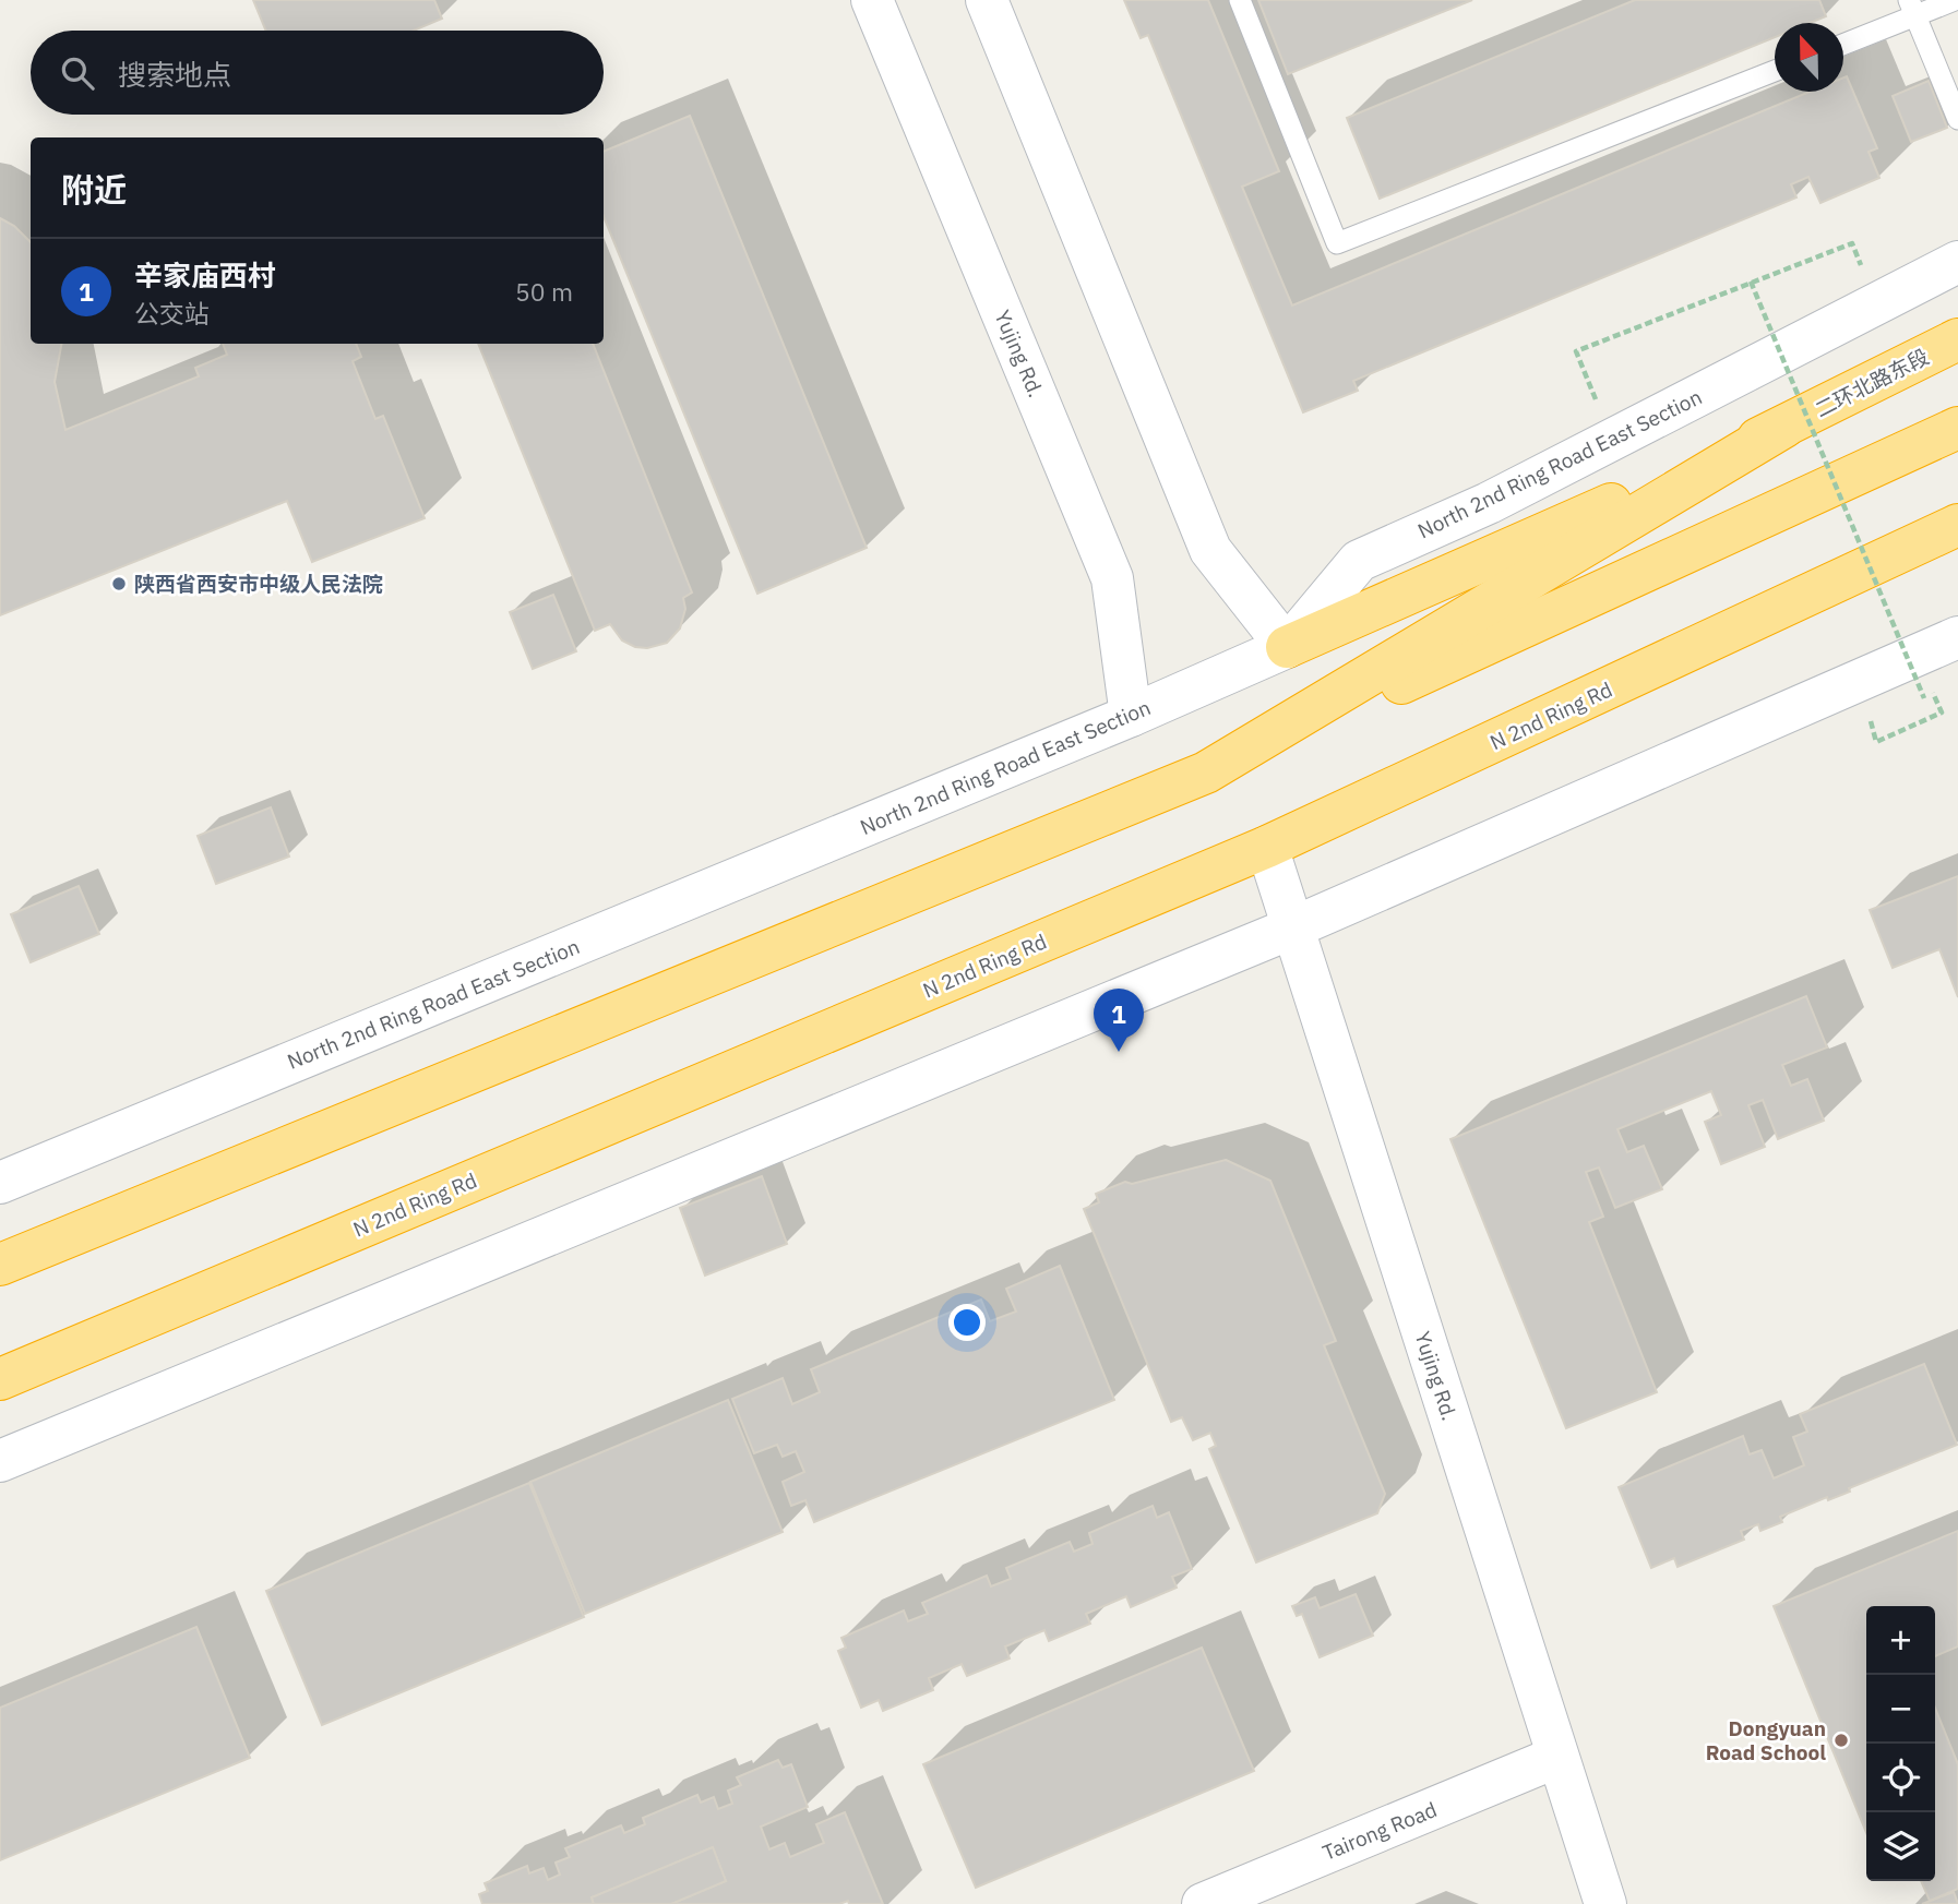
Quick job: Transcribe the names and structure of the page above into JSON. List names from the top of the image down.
{
  "streets": {
    "highway": ["二环北路东段", "N 2nd Ring Rd"],
    "main road": ["Yujing Rd.", "North 2nd Ring Road East Section", "Tairong Road"]
  },
  "crossings": [
    ["Yujing Rd.", "North 2nd Ring Road East Section"],
    ["Yujing Rd.", "N 2nd Ring Rd"],
    ["Yujing Rd.", "Tairong Road"]
  ],
  "places": ["陕西省西安市中级人民法院", "Dongyuan Road School"],
  "north": "top",
  "page": {
    "search": "搜索地点",
    "heading": "附近",
    "list": [
      {
        "mark": "1",
        "name": "辛家庙西村",
        "note": "公交站",
        "value": "50 m"
      }
    ],
    "pins": "1",
    "map_buttons": ["+", "−"]
  }
}
